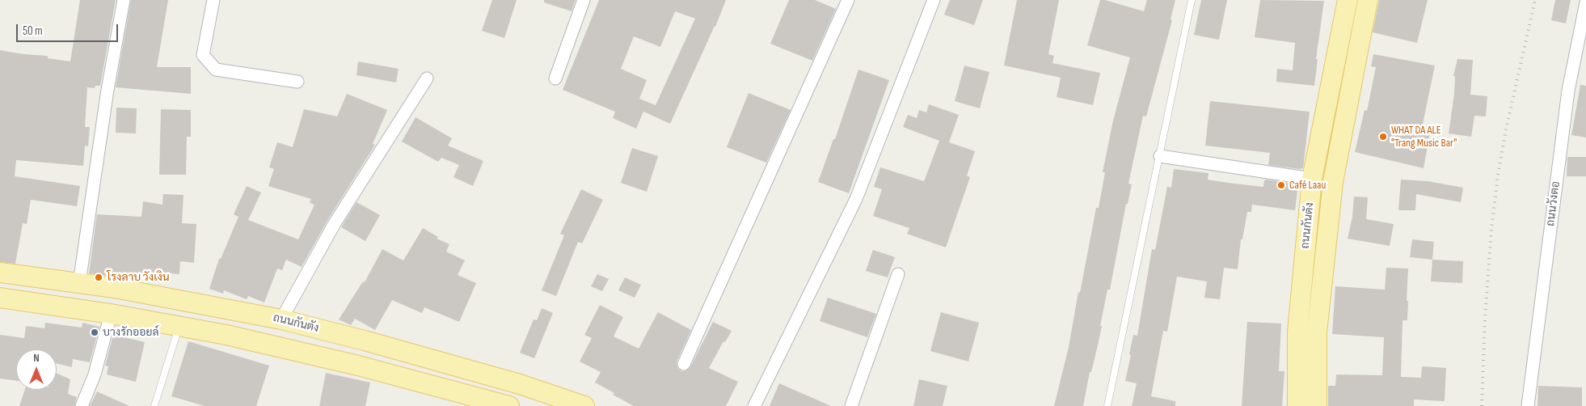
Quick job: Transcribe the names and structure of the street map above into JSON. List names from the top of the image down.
{
  "streets": {
    "main road": ["ถนนกันตัง"],
    "street": ["ถนนวังตอ"]
  },
  "places": [
    "WHAT DA ALE \"Trang Music Bar\"",
    "Café Laau",
    "โรงลาบ วังเงิน",
    "บางรักออยล์"
  ],
  "scale_bar": "50 m",
  "north": "top"
}
